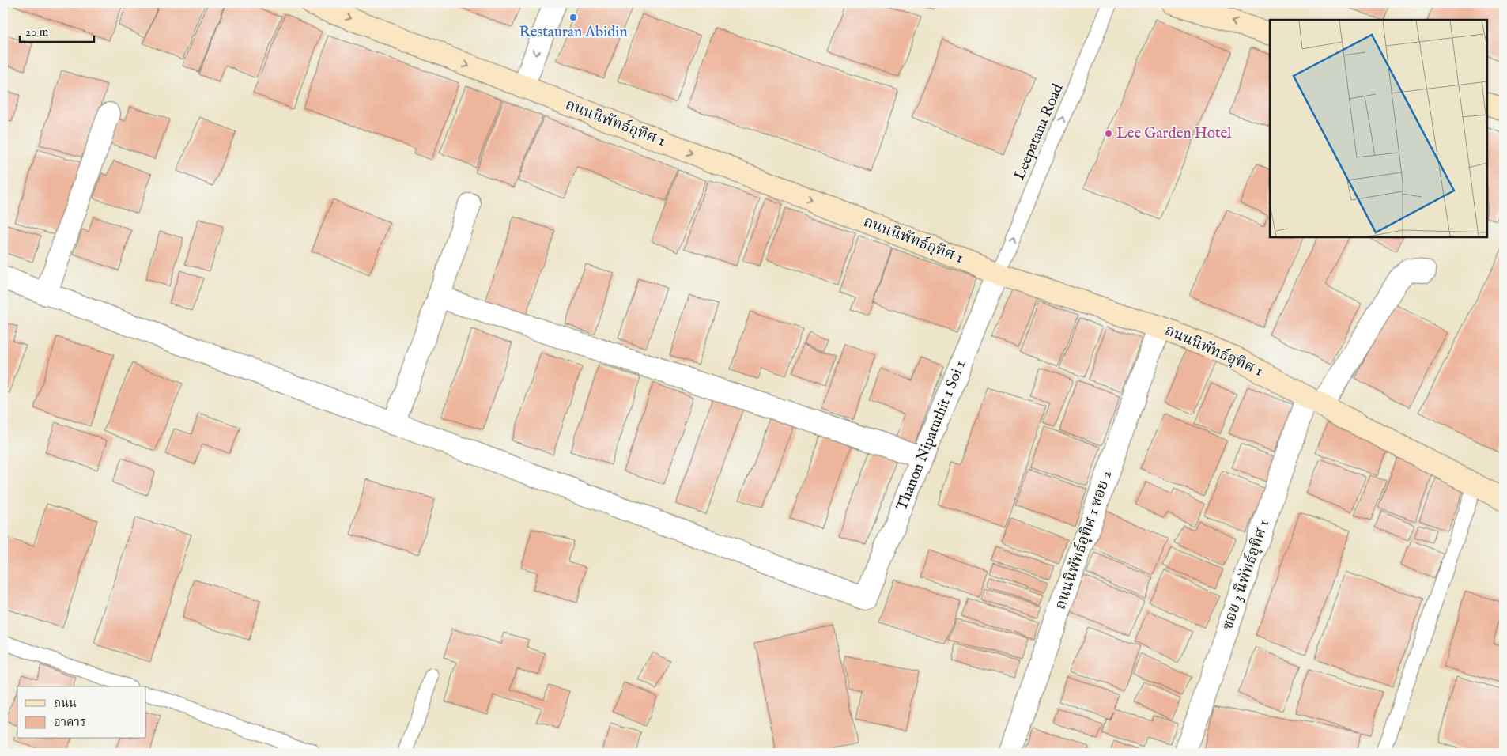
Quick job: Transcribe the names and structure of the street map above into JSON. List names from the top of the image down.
{
  "streets": {
    "street": [
      "ถนนนิพัทธ์อุทิศ 1",
      "Thanon Nipatuthit 1 Soi 1",
      "ถนนนิพัทธ์อุทิศ 1 ซอย 2",
      "ซอย 3 นิพัทธ์อุทิศ 1"
    ],
    "lane": ["Leepatana Road"]
  },
  "crossings": [
    ["ถนนนิพัทธ์อุทิศ 1", "Leepatana Road"],
    ["ถนนนิพัทธ์อุทิศ 1", "Thanon Nipatuthit 1 Soi 1"],
    ["ถนนนิพัทธ์อุทิศ 1", "ถนนนิพัทธ์อุทิศ 1 ซอย 2"],
    ["ถนนนิพัทธ์อุทิศ 1", "ซอย 3 นิพัทธ์อุทิศ 1"],
    ["Leepatana Road", "Thanon Nipatuthit 1 Soi 1"]
  ],
  "one_way": ["ถนนนิพัทธ์อุทิศ 1", "Leepatana Road"],
  "places": ["Restauran Abidin", "Lee Garden Hotel"],
  "legend": ["ถนน", "อาคาร"],
  "scale_bar": "20 m"
}
